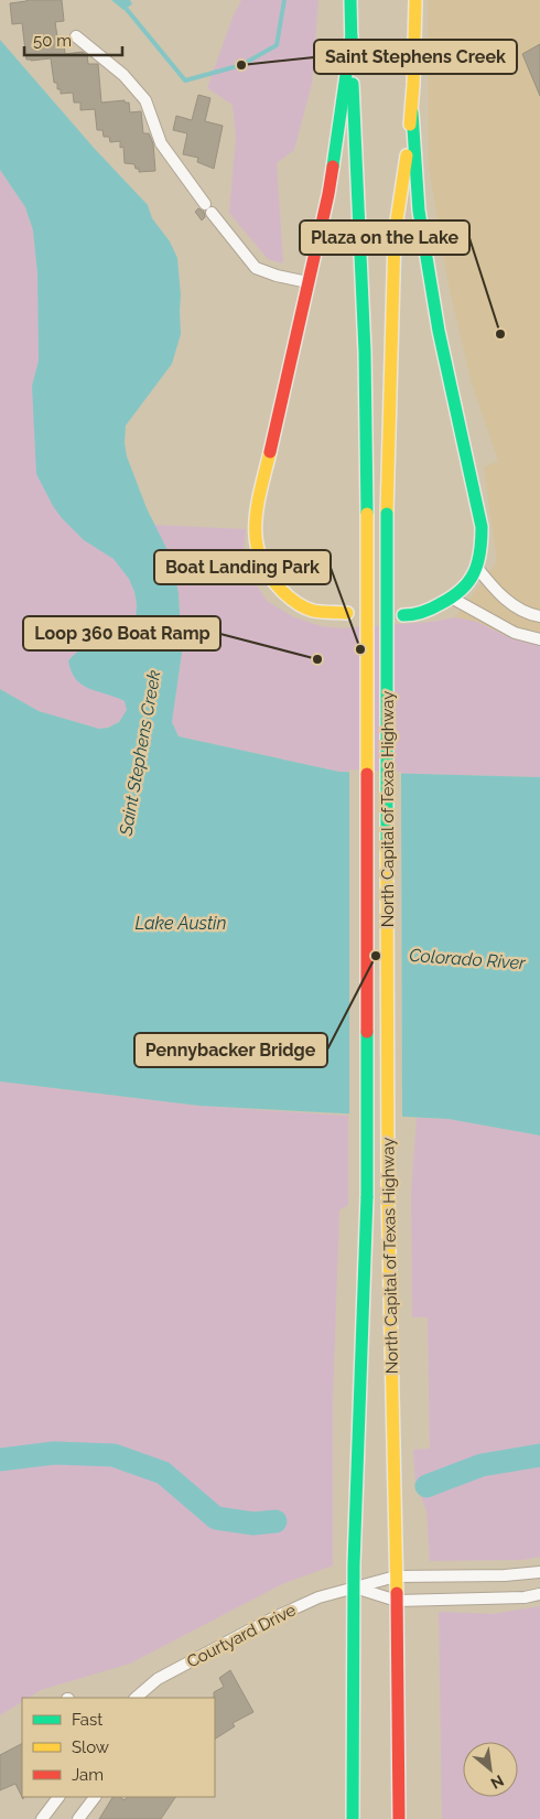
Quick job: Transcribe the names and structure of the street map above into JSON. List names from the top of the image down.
{
  "streets": {
    "highway": ["North Capital of Texas Highway"],
    "street": ["Courtyard Drive"]
  },
  "crossings": [
    ["North Capital of Texas Highway", "Courtyard Drive"]
  ],
  "water": ["Saint Stephens Creek", "Lake Austin", "Colorado River"],
  "places": [
    "Saint Stephens Creek",
    "Plaza on the Lake",
    "Boat Landing Park",
    "Loop 360 Boat Ramp",
    "Pennybacker Bridge"
  ],
  "legend": ["Fast", "Slow", "Jam"],
  "scale_bar": "50 m",
  "north": "bottom right"
}
